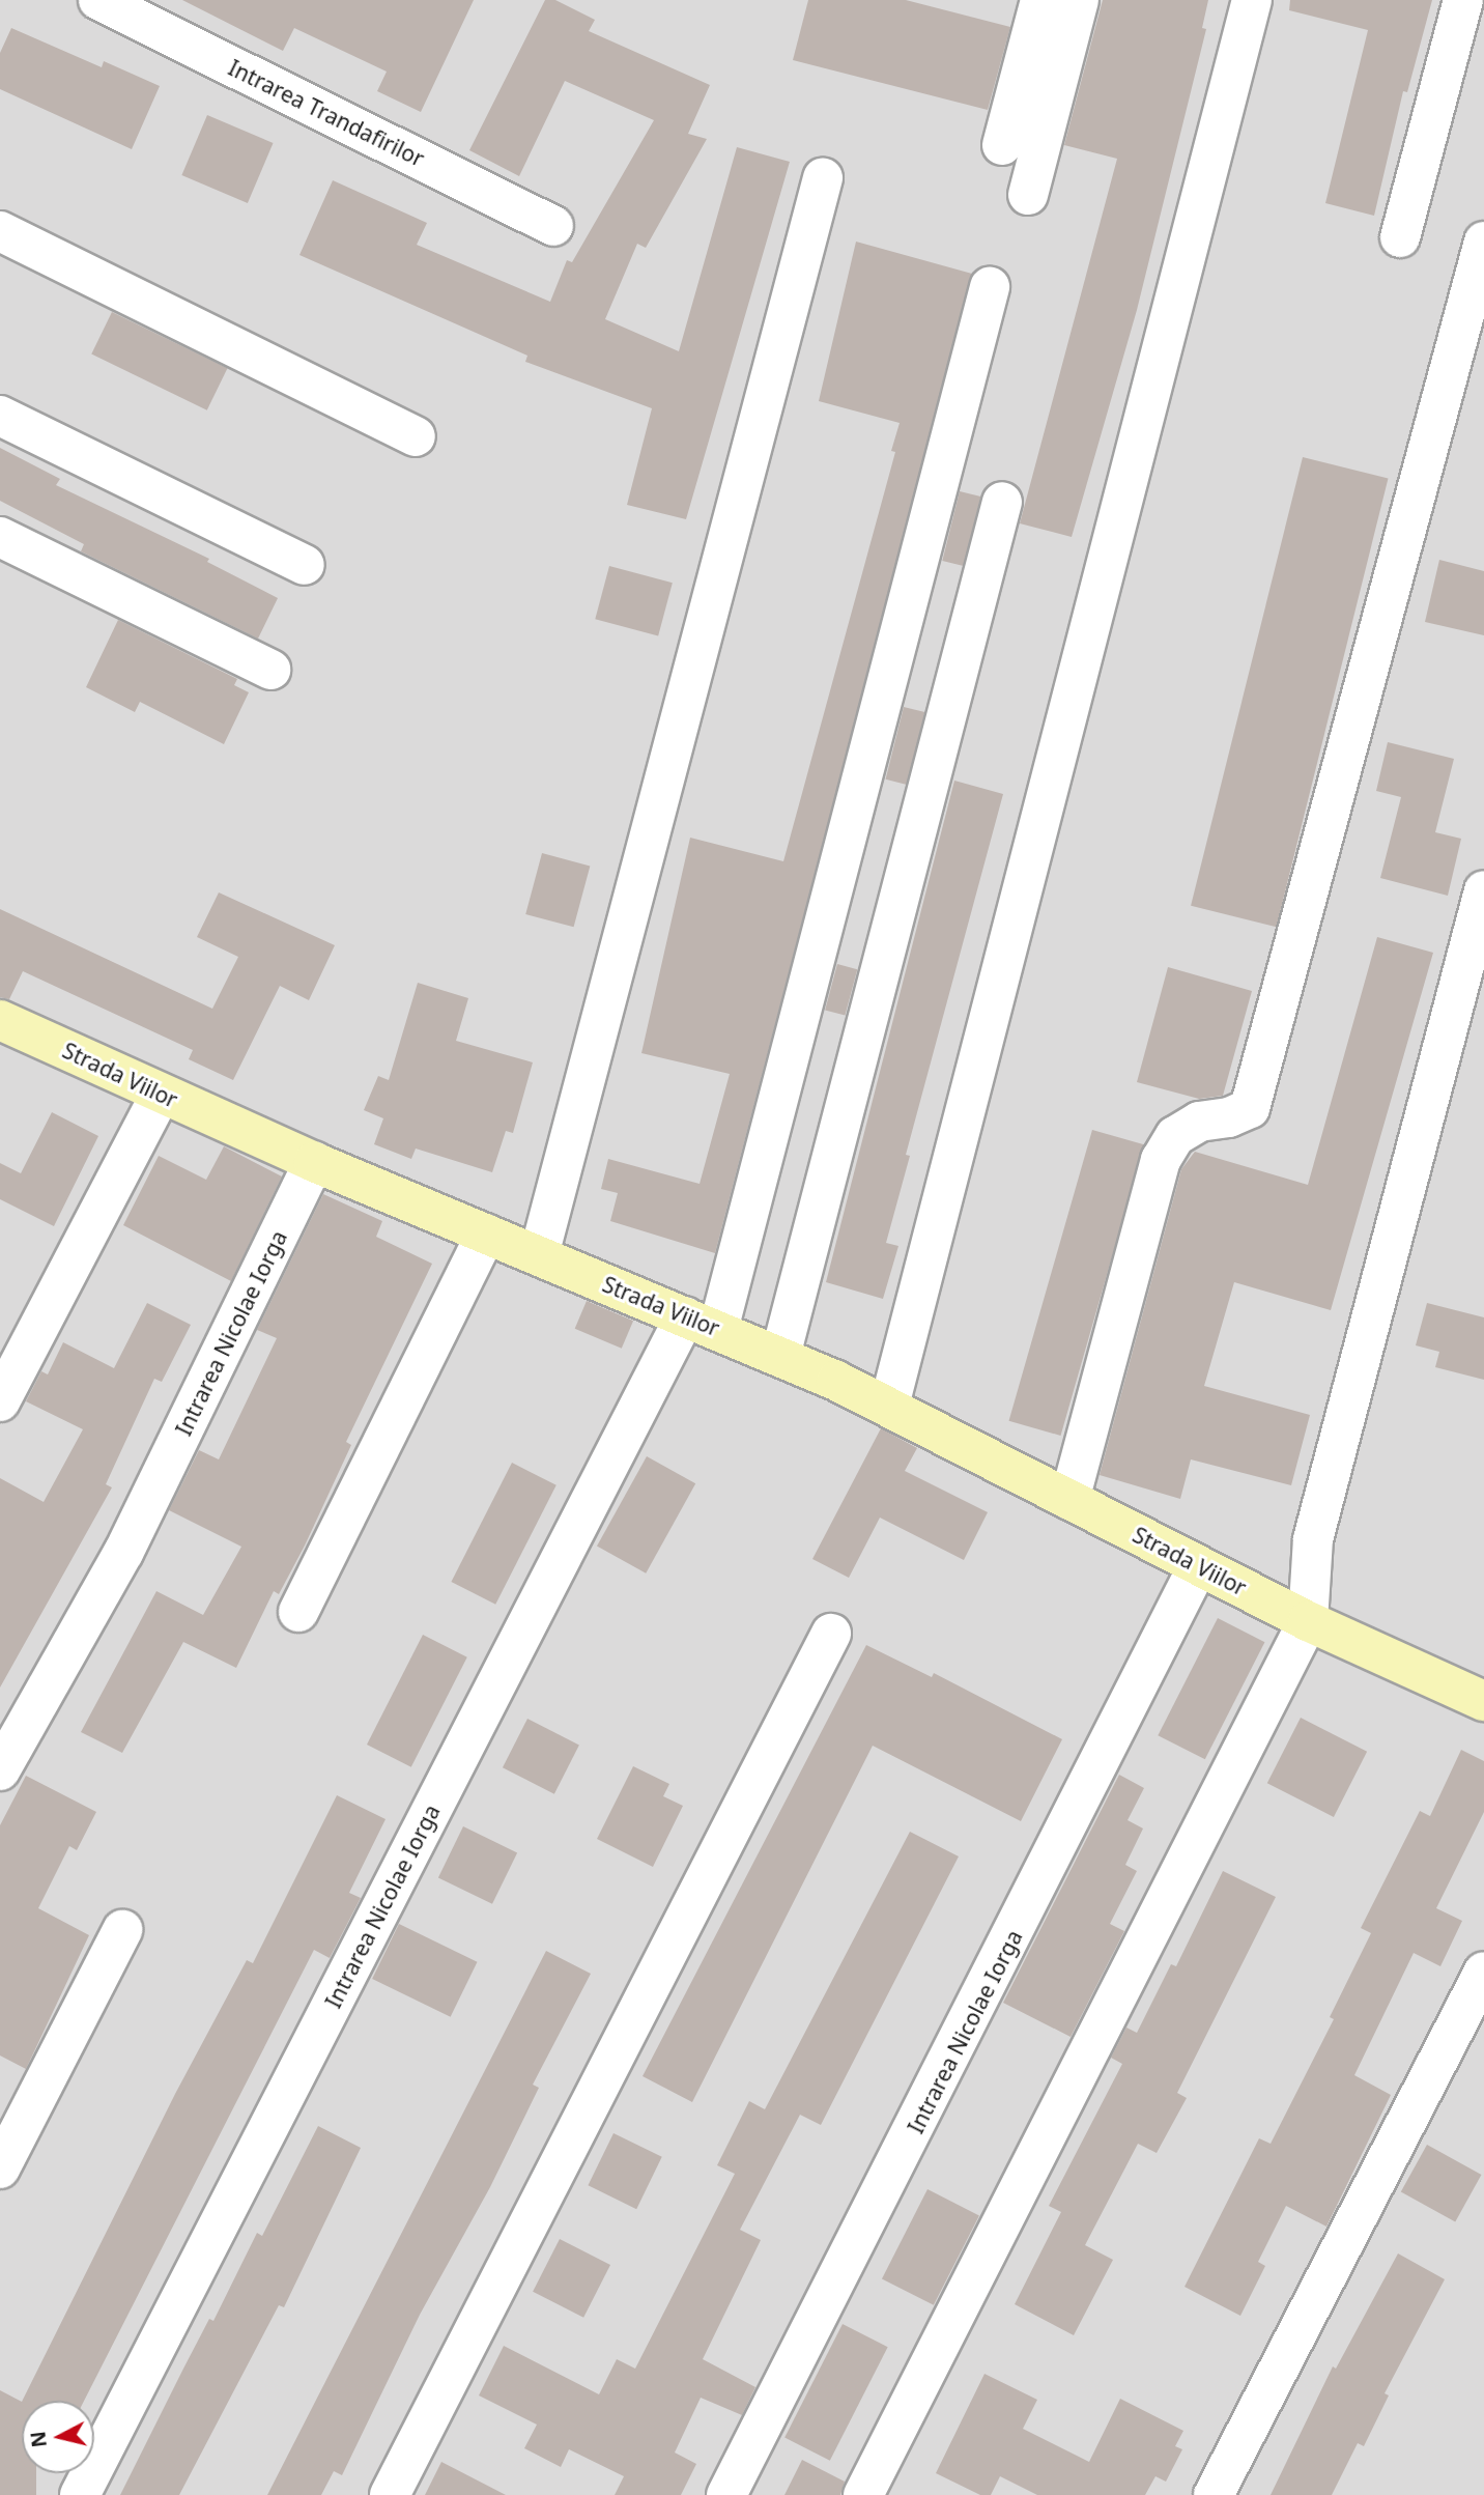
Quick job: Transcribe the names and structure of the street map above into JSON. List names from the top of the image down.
{
  "streets": {
    "street": ["Intrarea Trandafirilor", "Strada Viilor", "Intrarea Nicolae Iorga"]
  },
  "crossings": [
    ["Strada Viilor", "Intrarea Nicolae Iorga"]
  ],
  "north": "left"
}
